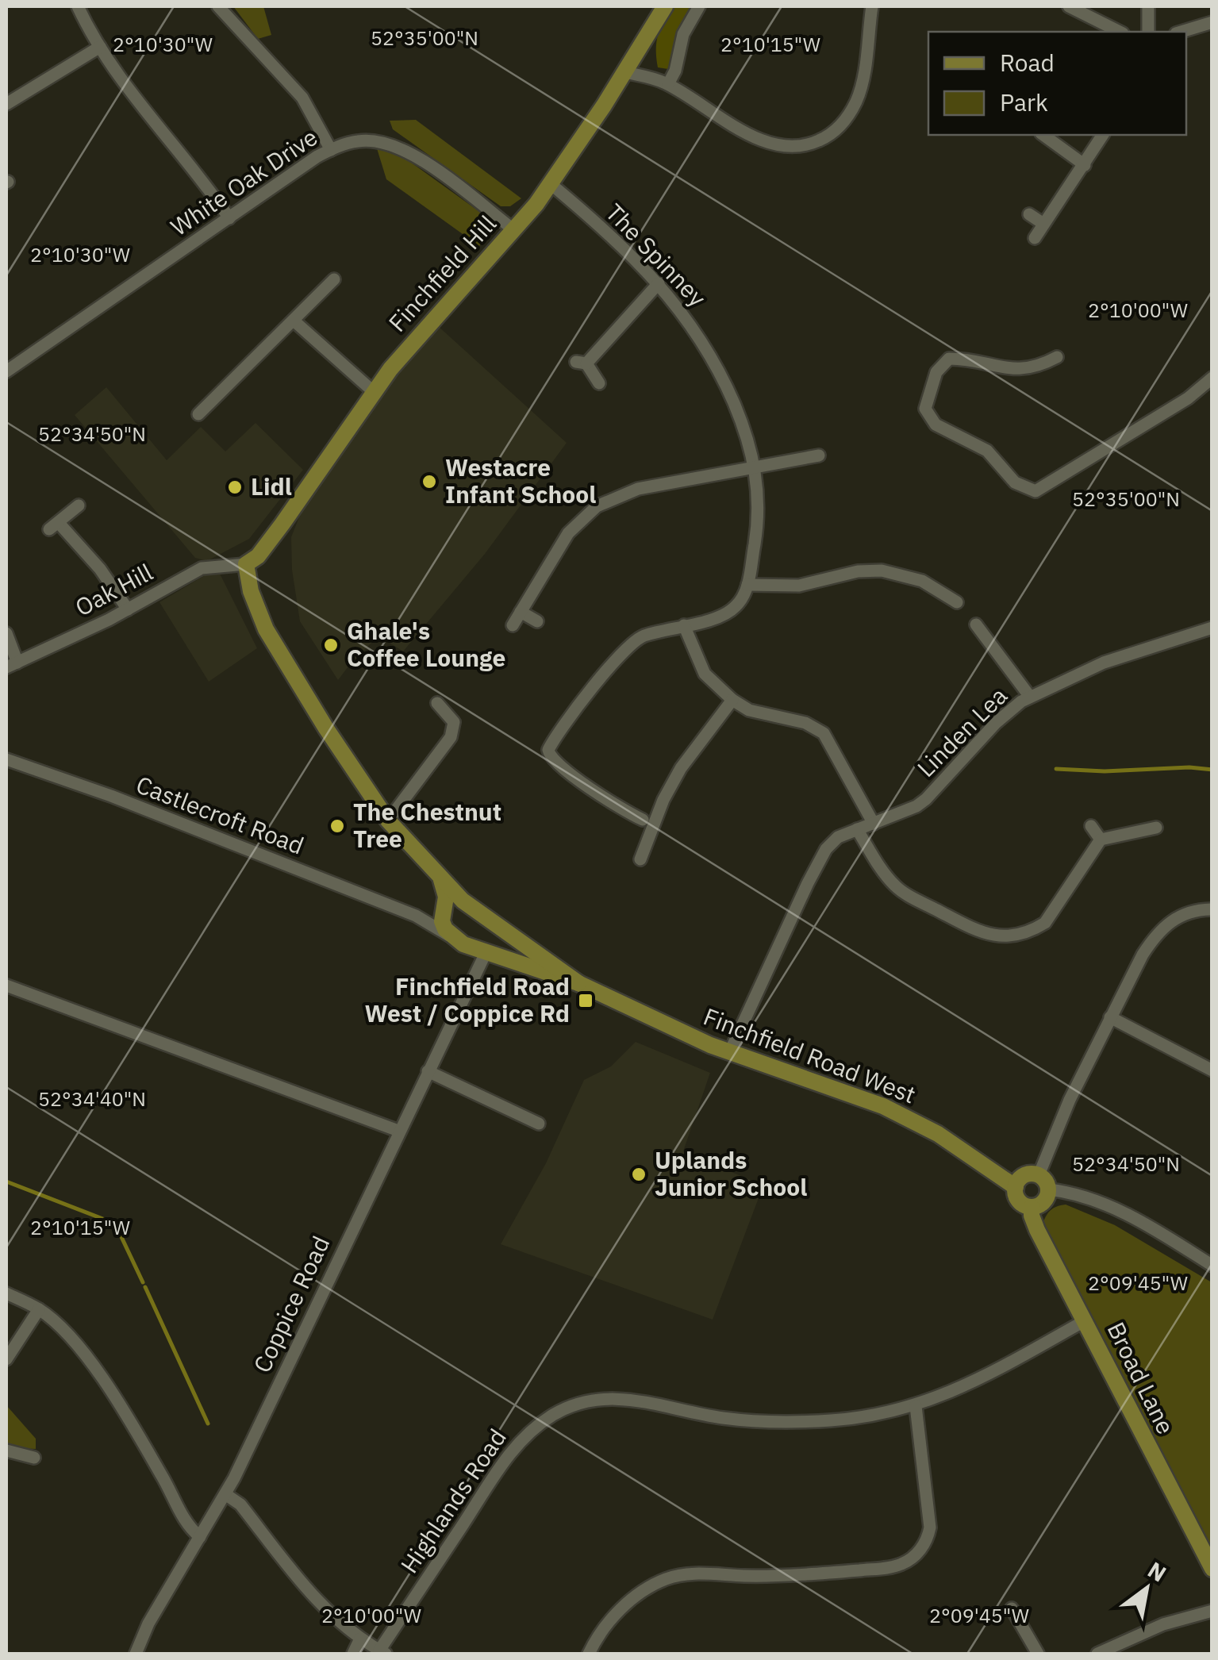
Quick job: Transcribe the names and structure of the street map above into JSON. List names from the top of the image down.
{
  "streets": {
    "main road": ["Finchfield Hill", "Finchfield Road West", "Broad Lane"],
    "street": [
      "White Oak Drive",
      "The Spinney",
      "Oak Hill",
      "Linden Lea",
      "Castlecroft Road",
      "Coppice Road",
      "Highlands Road"
    ]
  },
  "crossings": [
    ["White Oak Drive", "Finchfield Hill"],
    ["The Spinney", "Finchfield Hill"],
    ["Finchfield Hill", "Oak Hill"],
    ["Linden Lea", "Finchfield Road West"],
    ["Finchfield Road West", "Coppice Road"],
    ["Finchfield Road West", "Broad Lane"],
    ["Broad Lane", "Highlands Road"]
  ],
  "places": {
    "other": [
      "Westacre Infant School",
      "Lidl",
      "Ghale's Coffee Lounge",
      "The Chestnut Tree",
      "Uplands Junior School"
    ],
    "transit": ["Finchfield Road West / Coppice Rd"]
  },
  "legend": ["Road", "Park"],
  "north": "top right",
  "coordinates": [
    "52°35'00\"N",
    "2°10'30\"W",
    "2°10'15\"W",
    "2°10'00\"W",
    "52°34'50\"N",
    "52°34'40\"N",
    "2°09'45\"W"
  ]
}
